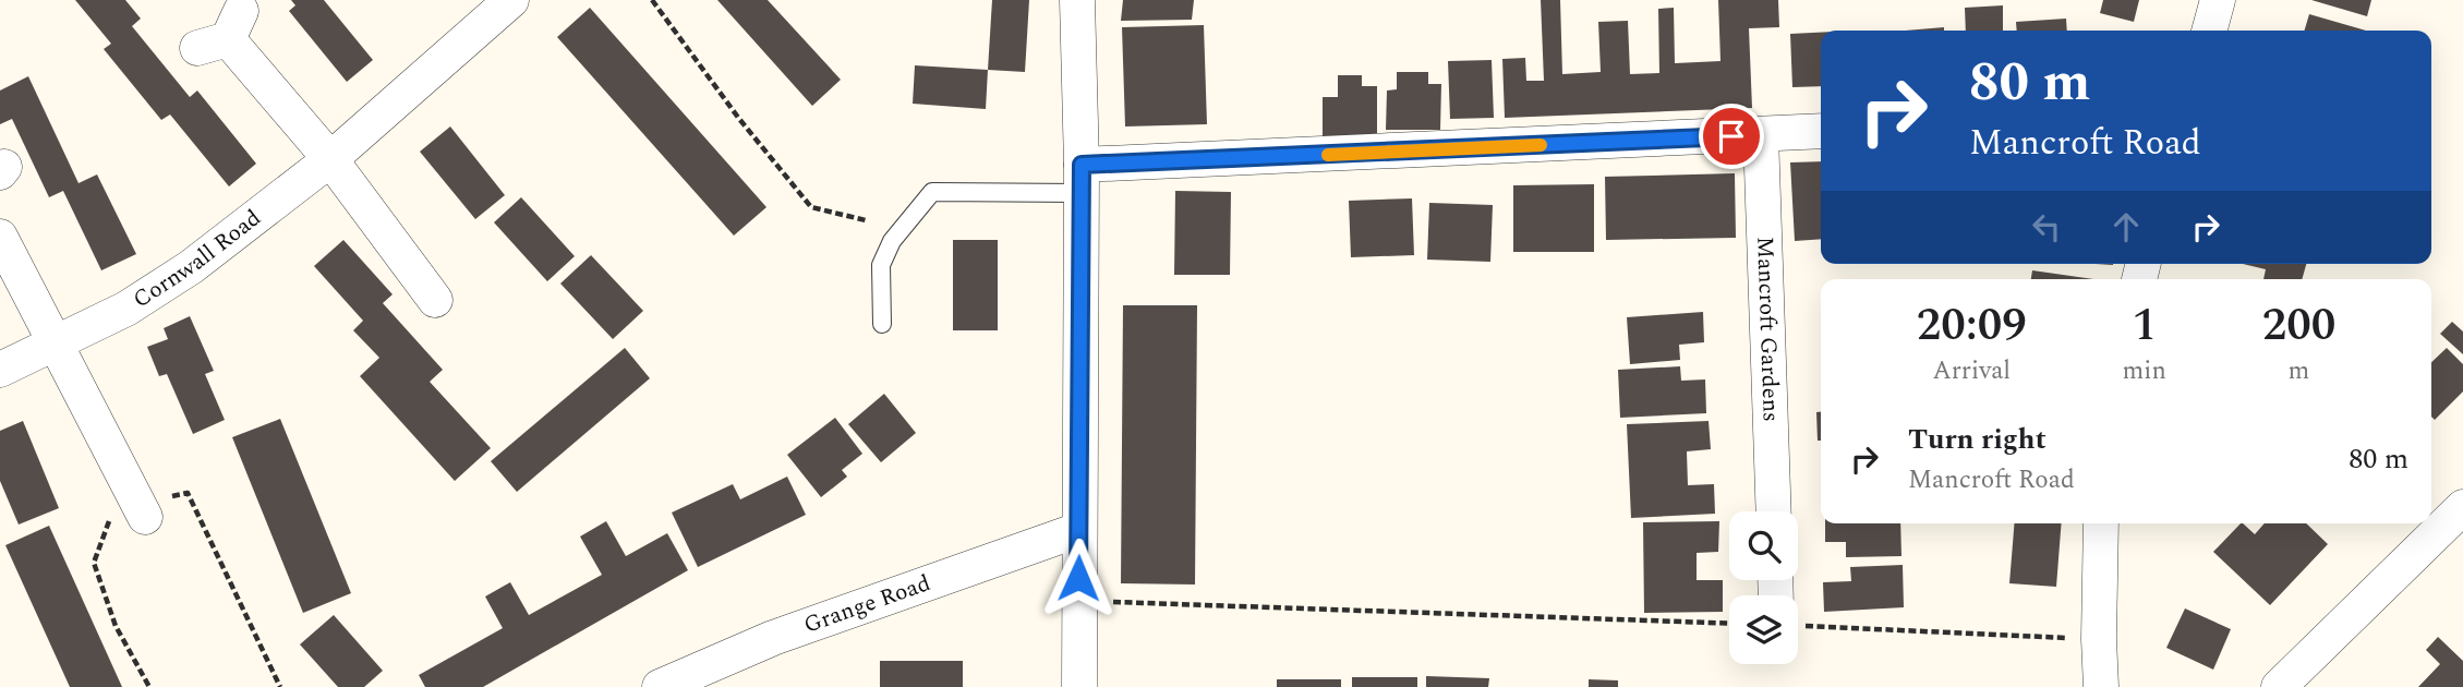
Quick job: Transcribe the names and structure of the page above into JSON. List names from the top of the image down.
{
  "streets": {
    "street": ["Cornwall Road", "Mancroft Gardens", "Grange Road"]
  },
  "page": {
    "turn": ["80 m", "Mancroft Road"],
    "eta": [
      "20:09",
      "Arrival",
      "1",
      "min",
      "200",
      "m"
    ],
    "list": [
      {
        "name": "Turn right",
        "note": "Mancroft Road",
        "value": "80 m"
      }
    ]
  }
}
